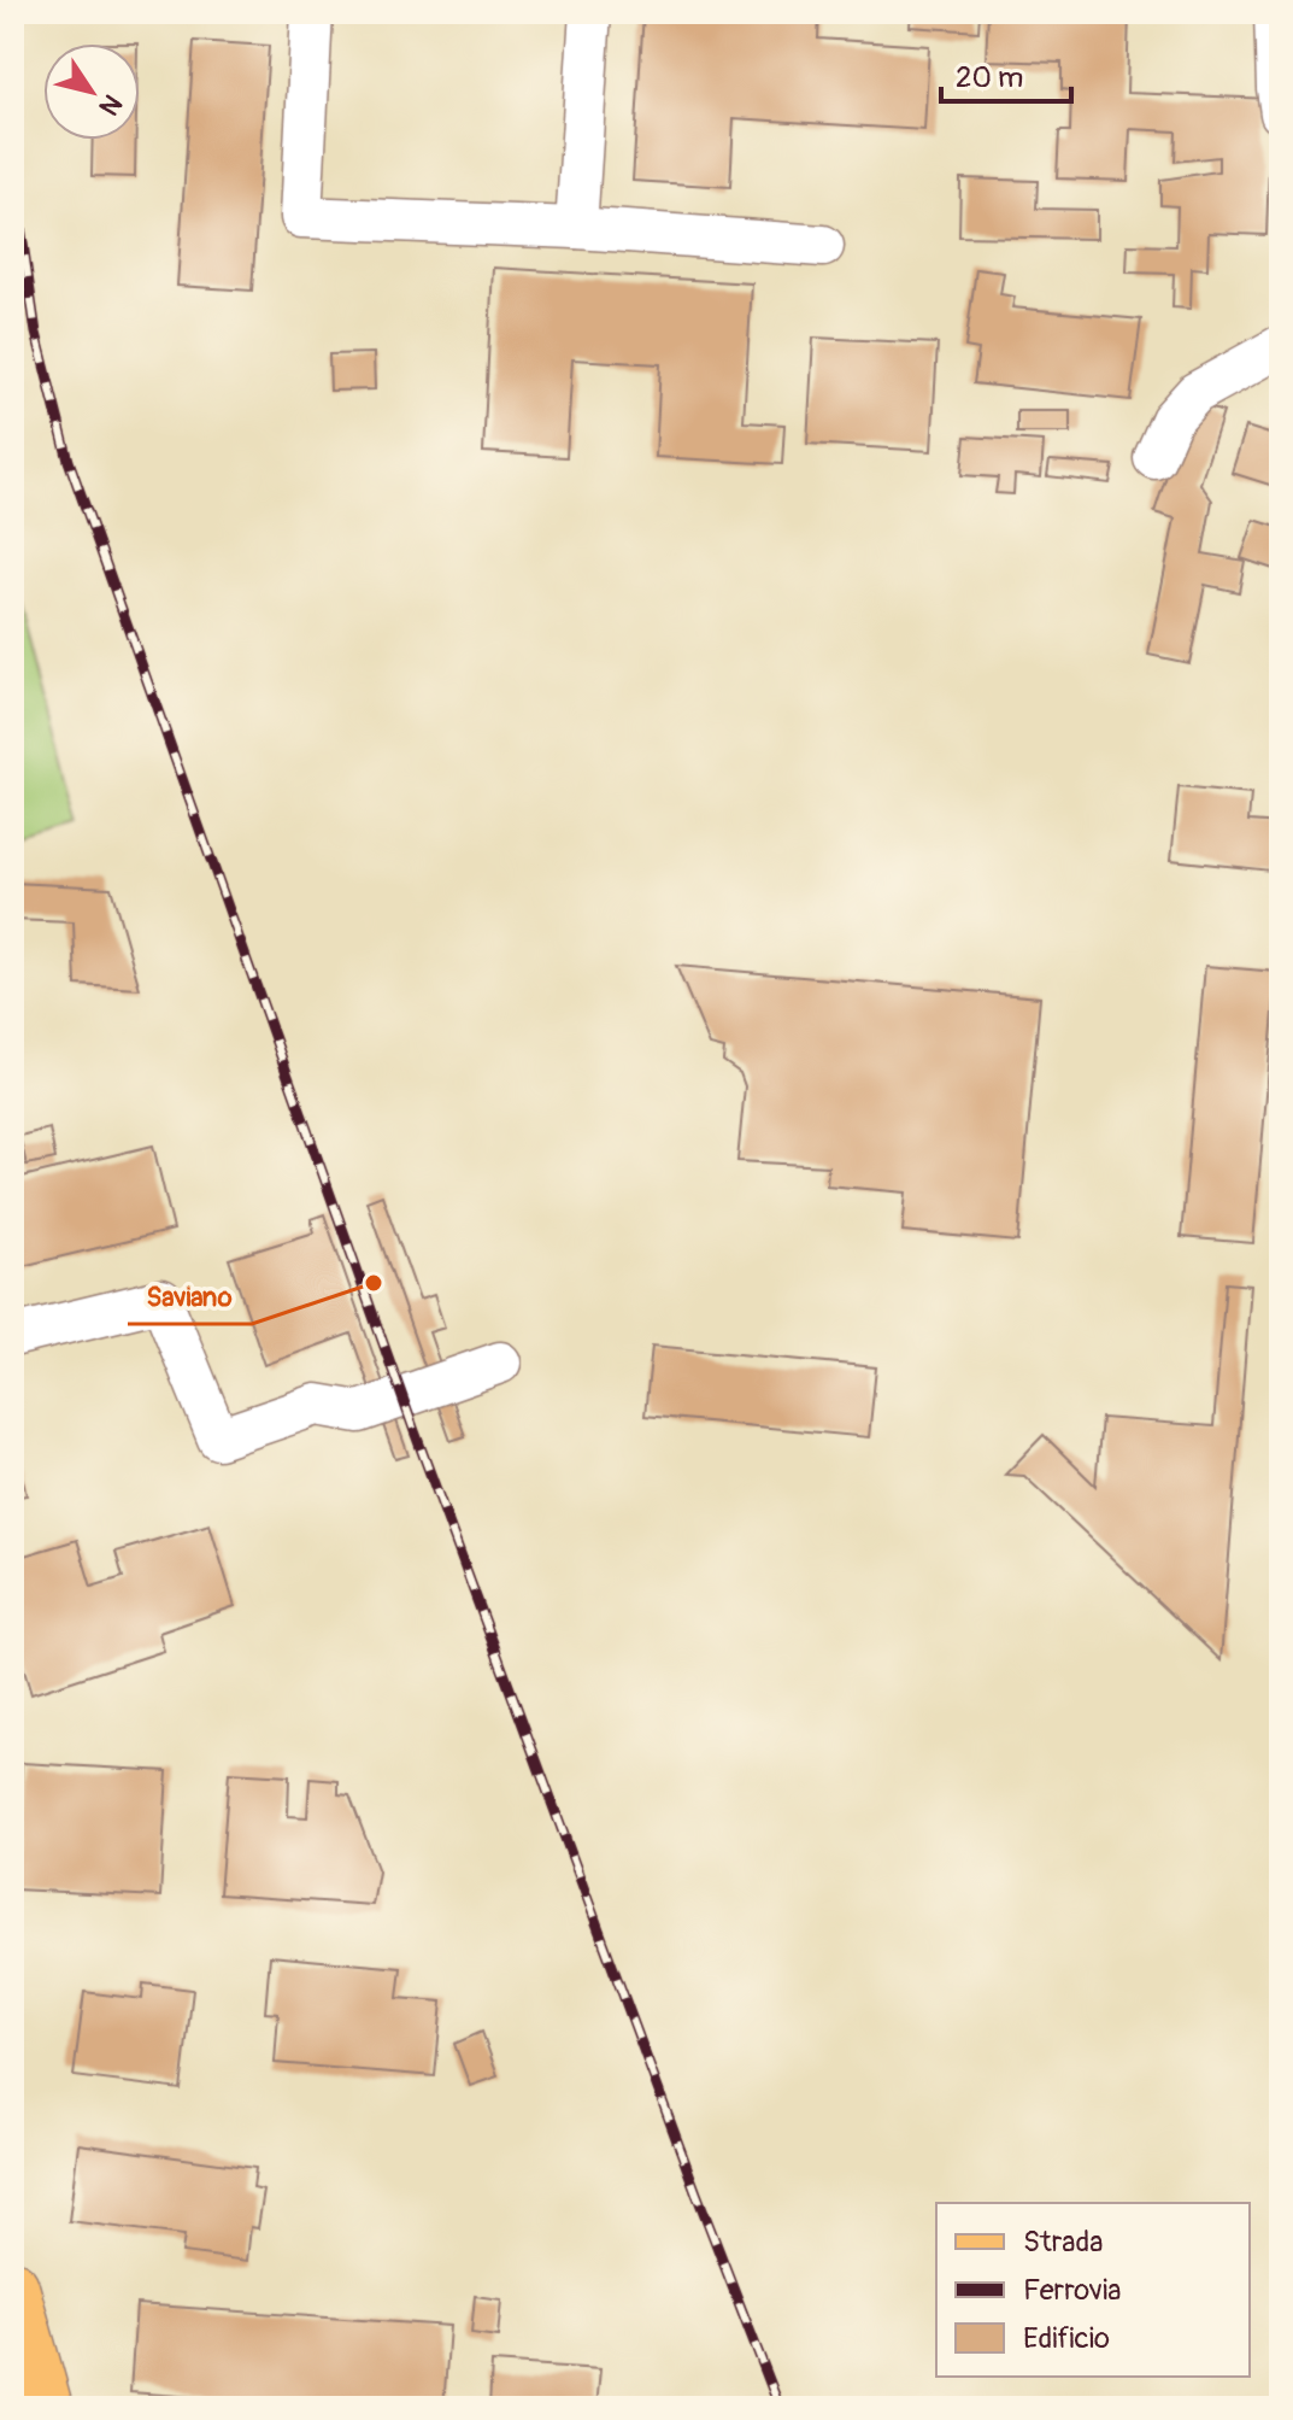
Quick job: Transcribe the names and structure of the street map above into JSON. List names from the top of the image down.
{
  "places": ["Saviano"],
  "legend": ["Strada", "Ferrovia", "Edificio"],
  "scale_bar": "20 m",
  "north": "bottom right"
}
